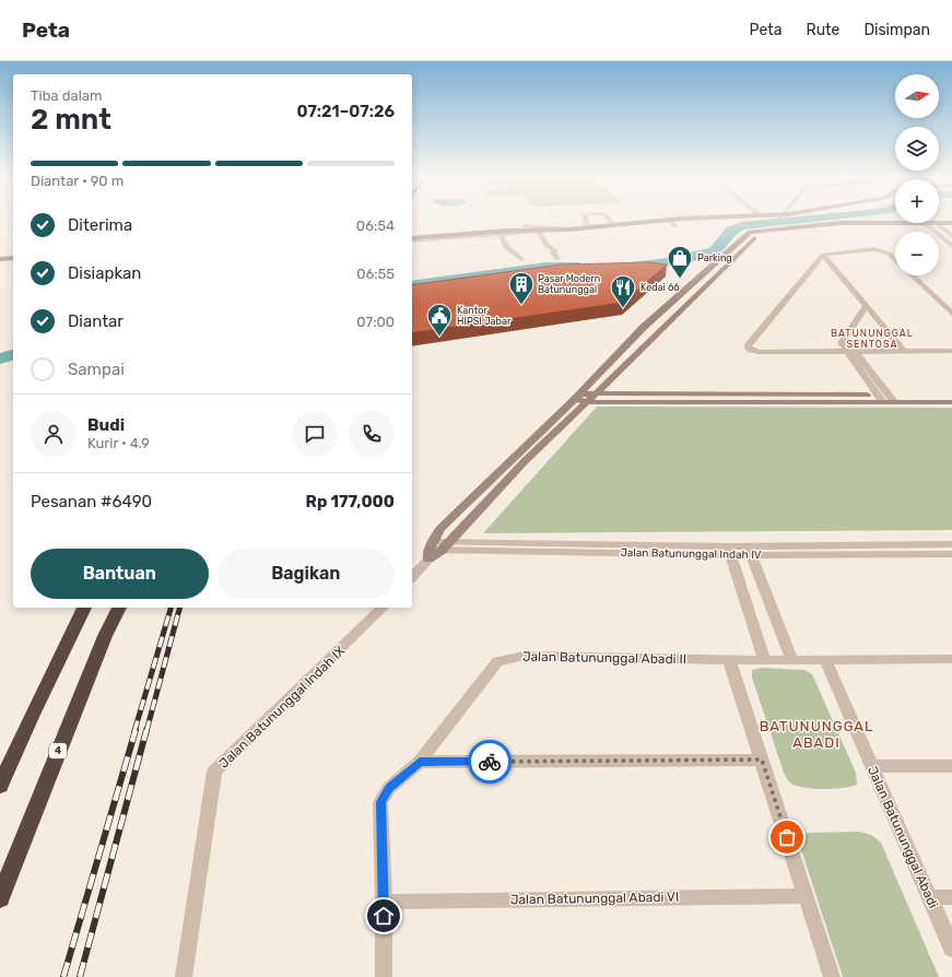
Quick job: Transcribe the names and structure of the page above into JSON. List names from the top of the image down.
{
  "streets": {
    "highway": ["4"],
    "street": [
      "Jalan Batununggal Indah IV",
      "Jalan Batununggal Abadi II",
      "Jalan Batununggal Indah IX",
      "Jalan Batununggal Abadi",
      "Jalan Batununggal Abadi VI"
    ]
  },
  "crossings": [
    ["Jalan Batununggal Abadi II", "Jalan Batununggal Abadi VI"]
  ],
  "districts": ["BATUNUNGGAL SENTOSA", "BATUNUNGGAL ABADI"],
  "places": {
    "shop": ["Parking"],
    "building": ["Pasar Modern Batununggal"],
    "restaurant": ["Kedai 66"],
    "public building": ["Kantor HIPSI Jabar"]
  },
  "north": "right",
  "page": {
    "header": "Peta",
    "nav": ["Peta", "Rute", "Disimpan"],
    "map_buttons": ["+", "−"],
    "heading": ["2 mnt", "Tiba dalam", "07:21–07:26"],
    "panel": [
      "Budi",
      "Kurir · 4.9",
      "Pesanan #6490",
      "Rp 177,000"
    ],
    "bar": "Diantar · 90 m",
    "list": [
      ["Diterima", "06:54"],
      ["Disiapkan", "06:55"],
      ["Diantar", "07:00"],
      "Sampai"
    ],
    "buttons": ["Bantuan", "Bagikan"]
  }
}
